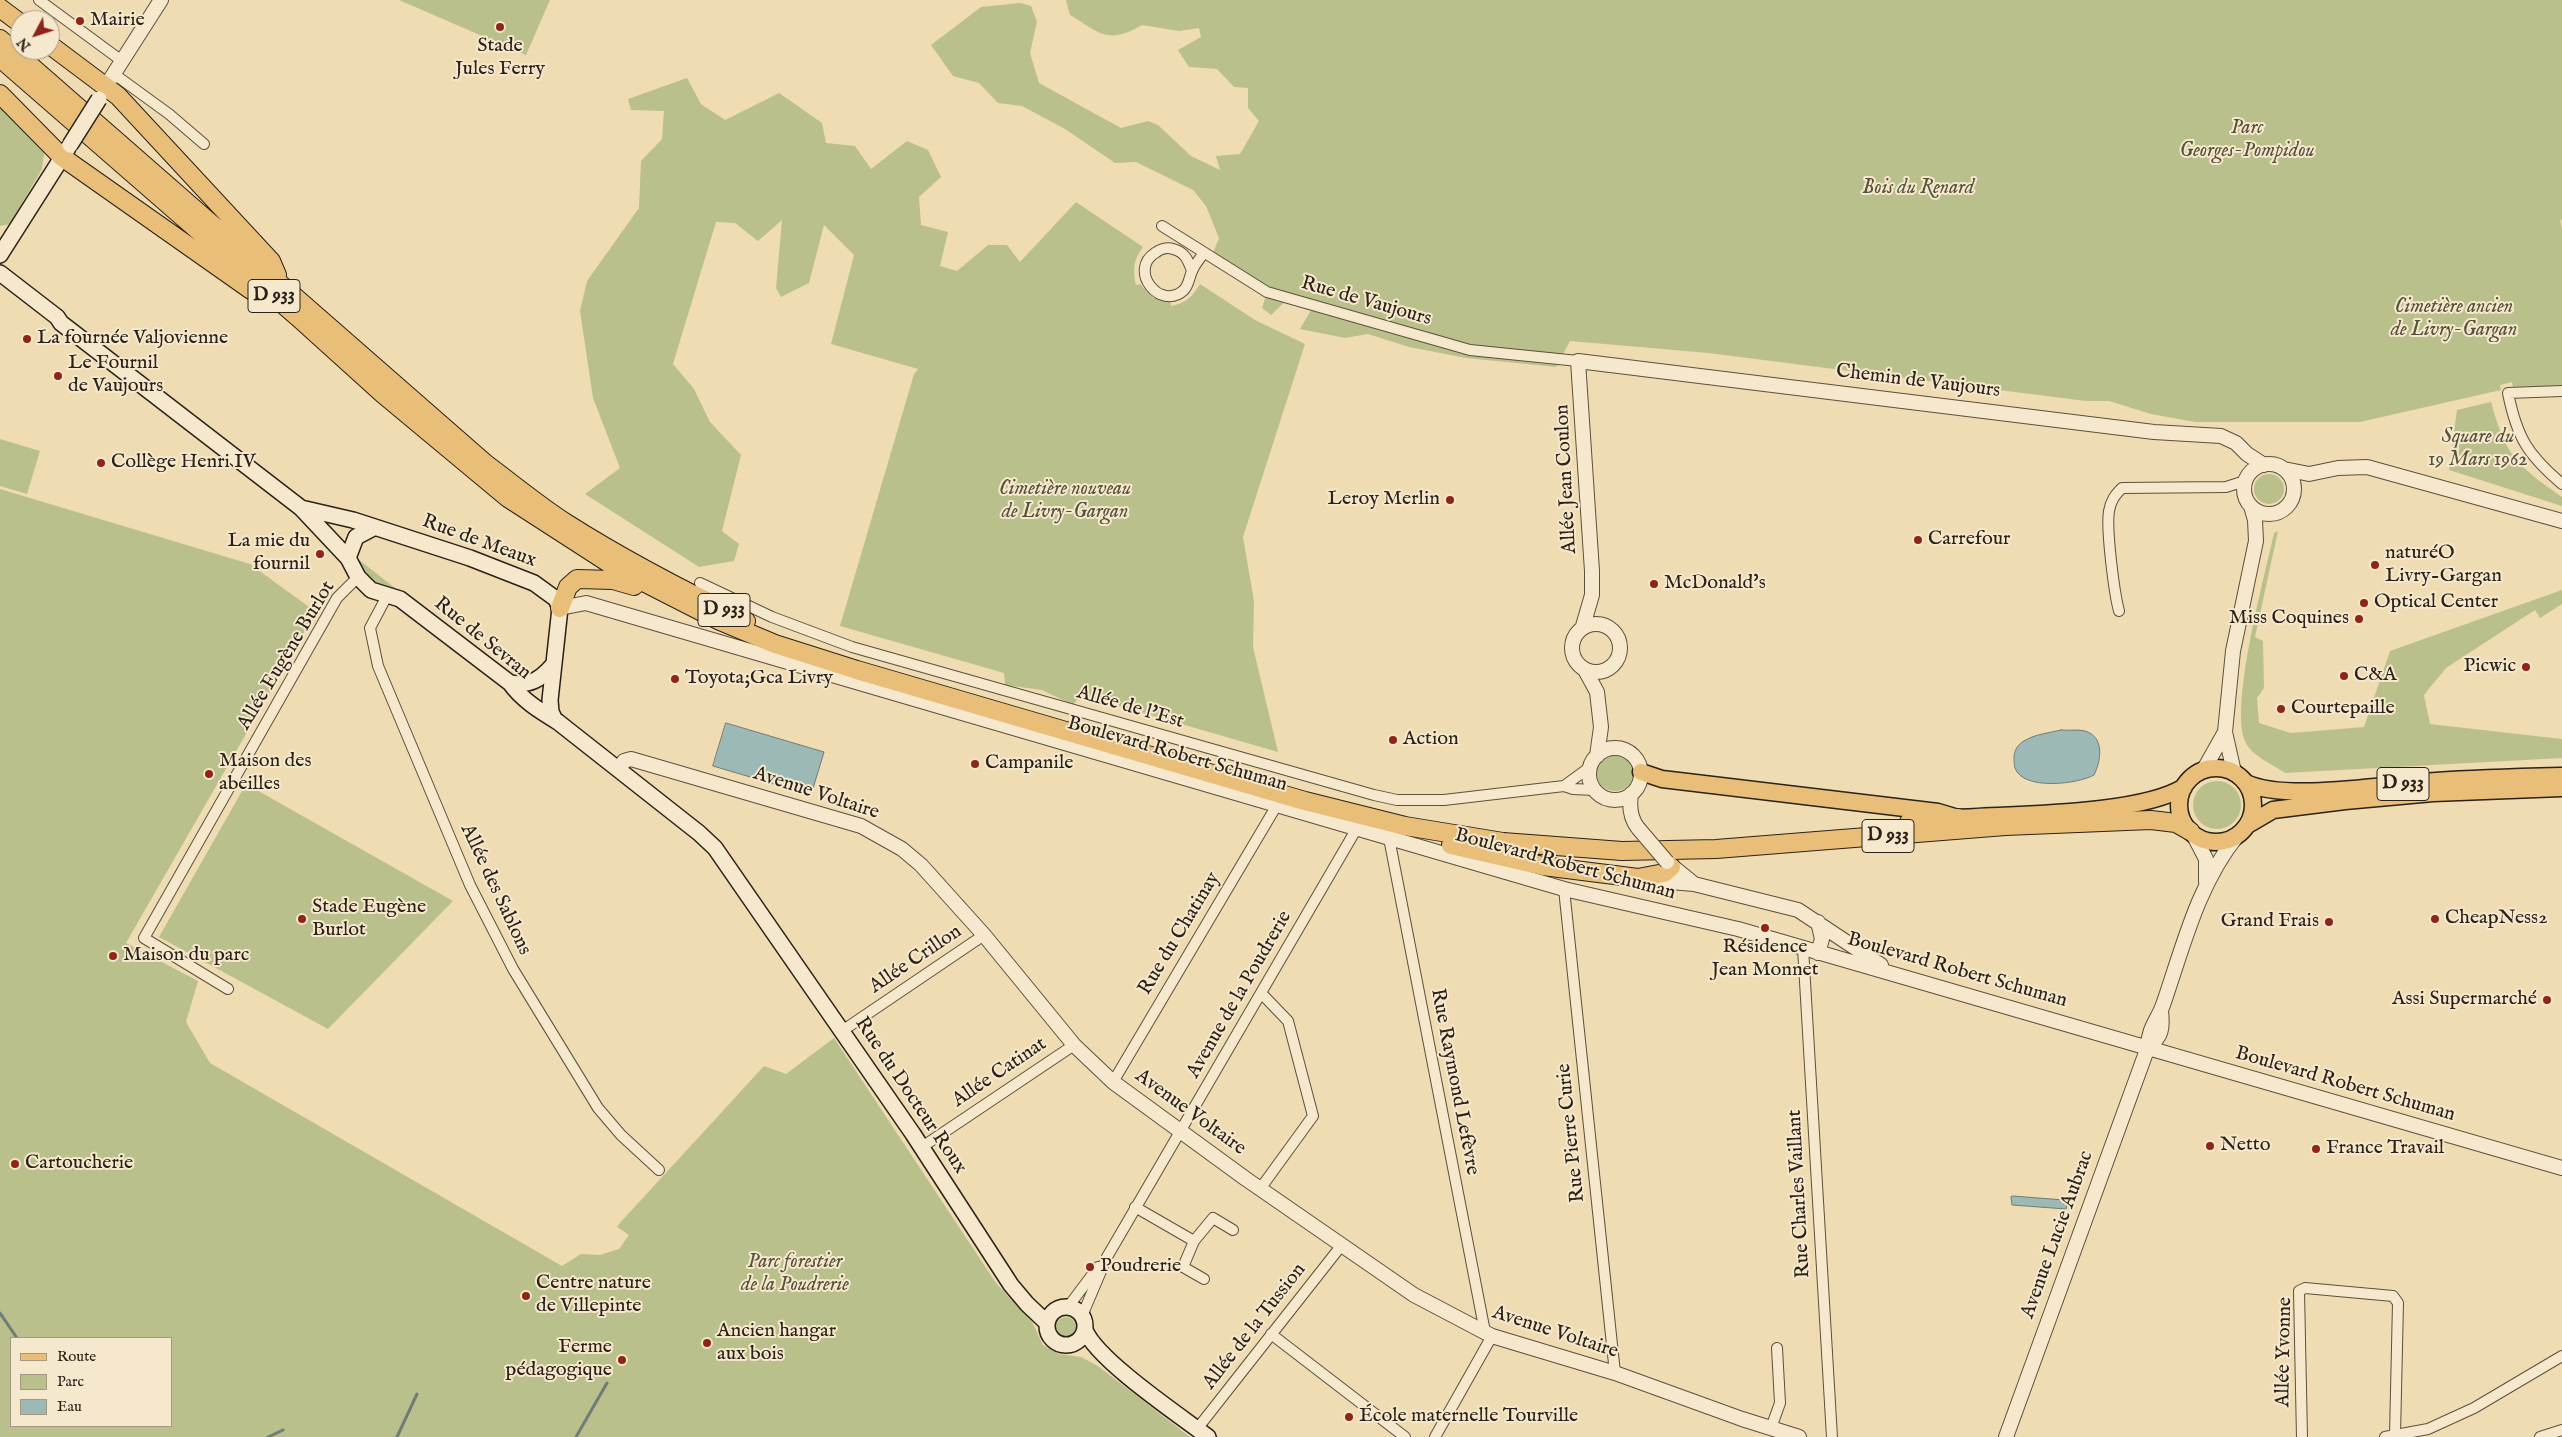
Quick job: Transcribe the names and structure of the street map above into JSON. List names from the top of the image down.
{
  "streets": {
    "highway": ["D 933"],
    "main road": ["Rue de Meaux", "Rue de Sevran", "Rue du Docteur Roux"],
    "street": [
      "Rue de Vaujours",
      "Chemin de Vaujours",
      "Allée Jean Coulon",
      "Allée Eugène Burlot",
      "Allée de l'Est",
      "Boulevard Robert Schuman",
      "Avenue Voltaire",
      "Allée des Sablons",
      "Rue du Chatinay",
      "Allée Crillon",
      "Avenue de la Poudrerie",
      "Allée Catinat",
      "Rue Raymond Lefèvre",
      "Rue Pierre Curie",
      "Rue Charles Vaillant",
      "Avenue Lucie Aubrac",
      "Allée de la Tussion",
      "Allée Yvonne"
    ]
  },
  "crossings": [
    ["D 933", "Avenue Lucie Aubrac"],
    ["Rue de Vaujours", "Chemin de Vaujours"],
    ["Rue de Vaujours", "Allée Jean Coulon"],
    ["Chemin de Vaujours", "Allée Jean Coulon"],
    ["Rue de Meaux", "Boulevard Robert Schuman"],
    ["Rue de Sevran", "Allée Eugène Burlot"],
    ["Rue de Sevran", "Avenue Voltaire"],
    ["Rue de Sevran", "Allée des Sablons"],
    ["Rue de Sevran", "Rue du Docteur Roux"],
    ["Boulevard Robert Schuman", "Rue du Chatinay"],
    ["Boulevard Robert Schuman", "Avenue de la Poudrerie"],
    ["Boulevard Robert Schuman", "Rue Raymond Lefèvre"],
    ["Boulevard Robert Schuman", "Rue Pierre Curie"],
    ["Boulevard Robert Schuman", "Rue Charles Vaillant"],
    ["Boulevard Robert Schuman", "Avenue Lucie Aubrac"],
    ["Avenue Voltaire", "Rue du Chatinay"],
    ["Avenue Voltaire", "Allée Crillon"],
    ["Avenue Voltaire", "Avenue de la Poudrerie"],
    ["Avenue Voltaire", "Allée Catinat"],
    ["Avenue Voltaire", "Rue Raymond Lefèvre"],
    ["Avenue Voltaire", "Rue du Docteur Roux"],
    ["Avenue Voltaire", "Rue Pierre Curie"],
    ["Avenue Voltaire", "Allée de la Tussion"],
    ["Allée Crillon", "Rue du Docteur Roux"],
    ["Avenue de la Poudrerie", "Rue du Docteur Roux"],
    ["Allée Catinat", "Rue du Docteur Roux"]
  ],
  "parks": [
    "Parc Georges-Pompidou",
    "Bois du Renard",
    "Cimetière ancien de Livry-Gargan",
    "Square du 19 Mars 1962",
    "Cimetière nouveau de Livry-Gargan",
    "Parc forestier de la Poudrerie"
  ],
  "places": [
    "Mairie",
    "Stade Jules Ferry",
    "La fournée Valjovienne",
    "Le Fournil de Vaujours",
    "Collège Henri IV",
    "Leroy Merlin",
    "Carrefour",
    "La mie du fournil",
    "naturéO Livry-Gargan",
    "McDonald's",
    "Optical Center",
    "Miss Coquines",
    "Picwic",
    "C&A",
    "Toyota;Gca Livry",
    "Courtepaille",
    "Action",
    "Campanile",
    "Maison des abeilles",
    "Stade Eugène Burlot",
    "CheapNess2",
    "Grand Frais",
    "Résidence Jean Monnet",
    "Maison du parc",
    "Assi Supermarché",
    "Netto",
    "France Travail",
    "Cartoucherie",
    "Poudrerie",
    "Centre nature de Villepinte",
    "Ancien hangar aux bois",
    "Ferme pédagogique",
    "École maternelle Tourville"
  ],
  "legend": ["Route", "Parc", "Eau"],
  "north": "bottom left"
}
